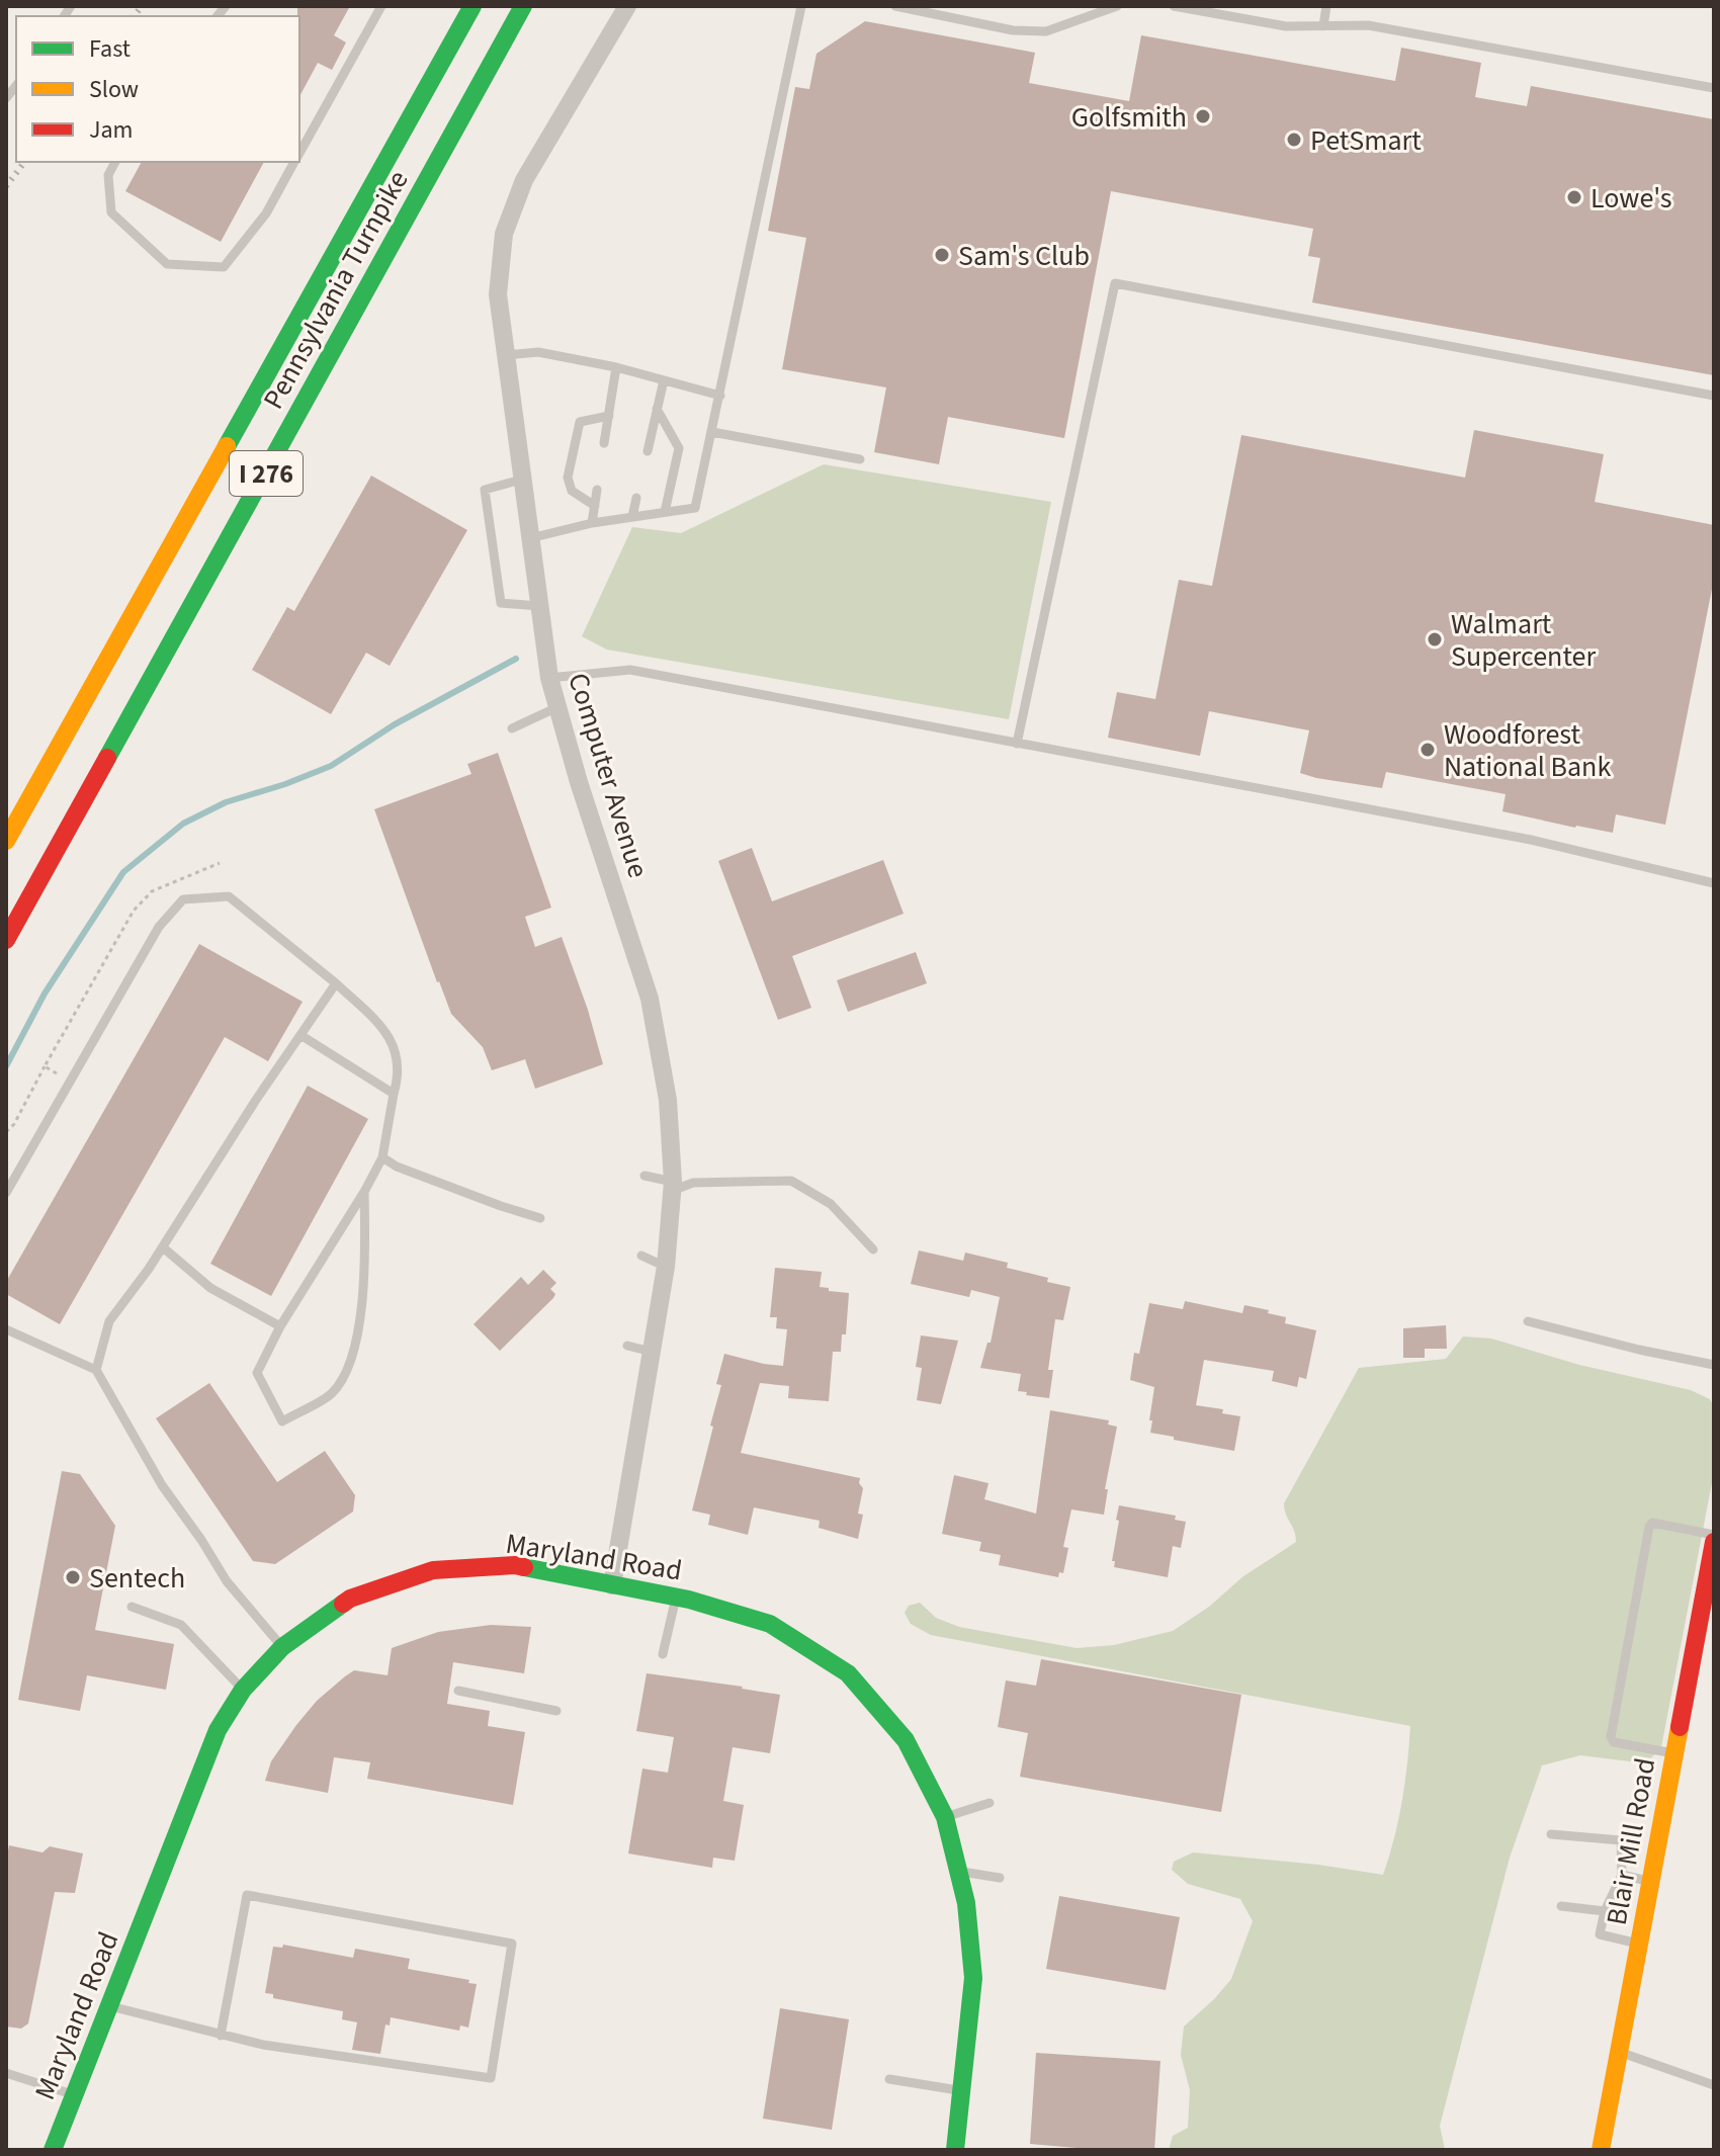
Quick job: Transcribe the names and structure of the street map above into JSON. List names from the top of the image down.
{
  "streets": {
    "main road": [
      "Pennsylvania Turnpike",
      "I 276",
      "Maryland Road",
      "Blair Mill Road"
    ],
    "street": ["Computer Avenue"]
  },
  "crossings": [
    ["Computer Avenue", "Maryland Road"]
  ],
  "places": [
    "Golfsmith",
    "PetSmart",
    "Lowe's",
    "Sam's Club",
    "Walmart Supercenter",
    "Woodforest National Bank",
    "Sentech"
  ],
  "legend": ["Fast", "Slow", "Jam"]
}
